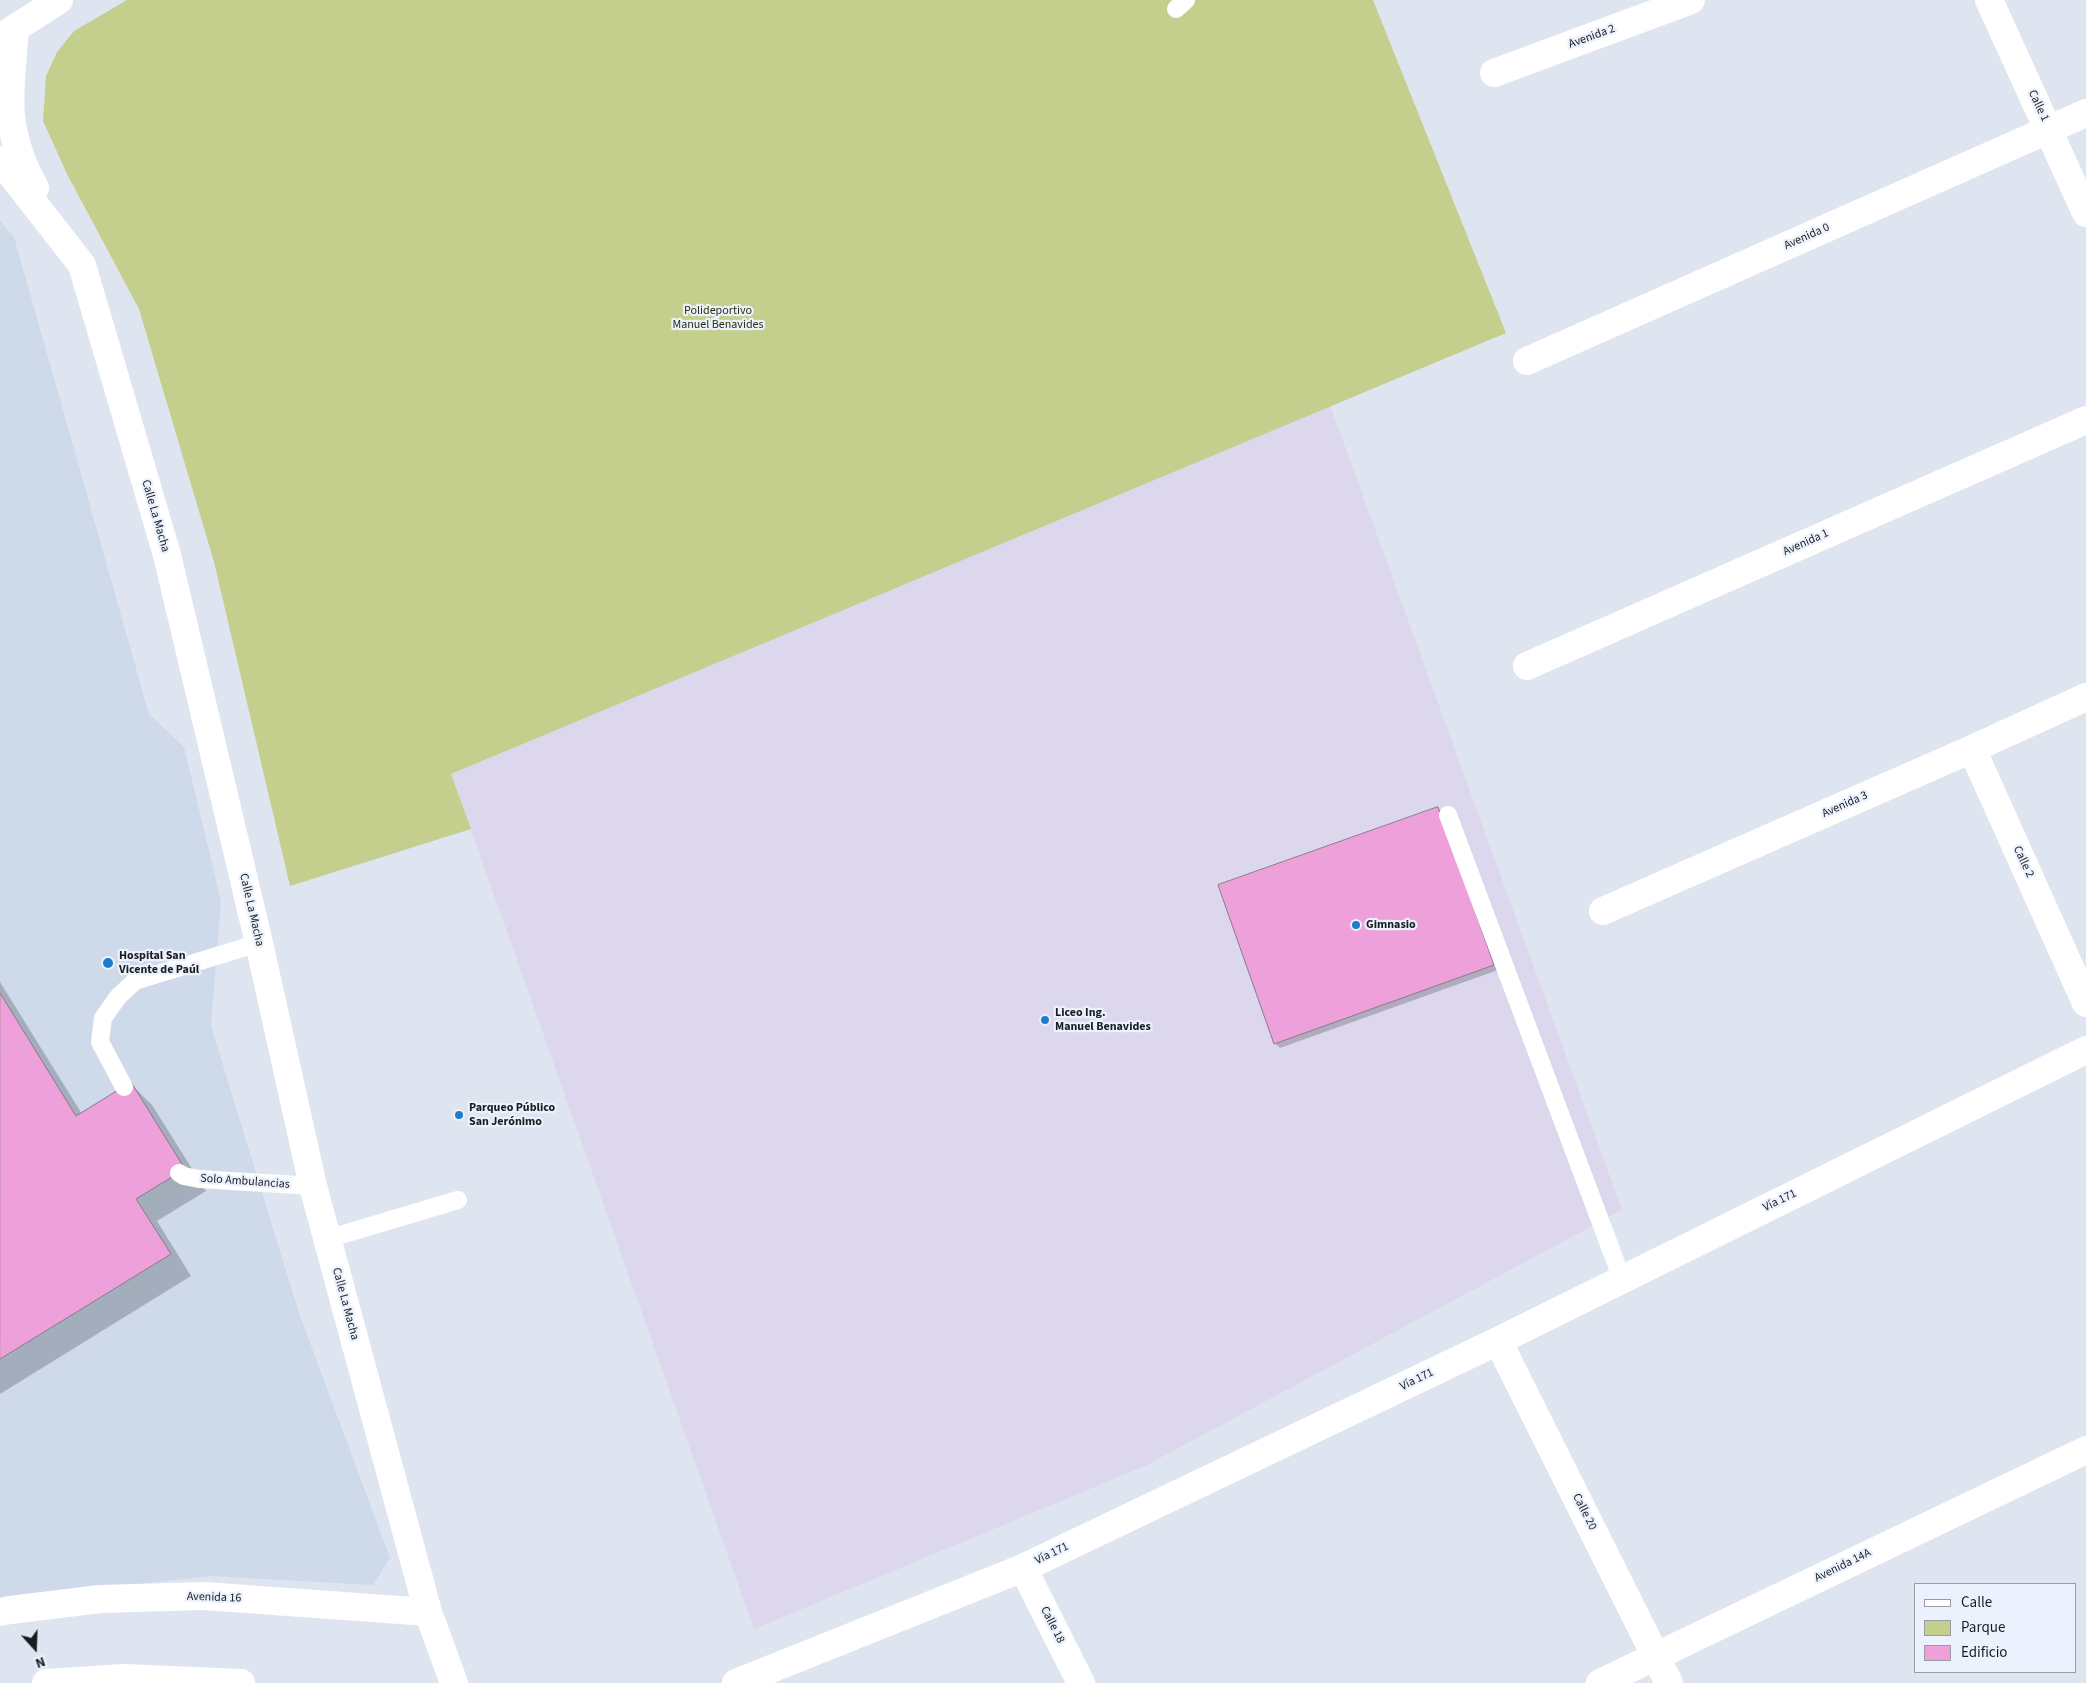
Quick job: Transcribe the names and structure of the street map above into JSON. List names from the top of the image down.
{
  "streets": {
    "street": [
      "Avenida 2",
      "Calle 1",
      "Avenida 0",
      "Calle La Macha",
      "Avenida 1",
      "Avenida 3",
      "Calle 2",
      "Vía 171",
      "Calle 20",
      "Avenida 14A",
      "Avenida 16",
      "Calle 18"
    ],
    "lane": ["Solo Ambulancias"]
  },
  "crossings": [
    ["Calle 1", "Avenida 0"],
    ["Calle La Macha", "Solo Ambulancias"],
    ["Calle La Macha", "Avenida 16"],
    ["Avenida 3", "Calle 2"],
    ["Vía 171", "Calle 20"],
    ["Vía 171", "Calle 18"],
    ["Calle 20", "Avenida 14A"]
  ],
  "parks": ["Polideportivo Manuel Benavides"],
  "places": [
    "Gimnasio",
    "Hospital San Vicente de Paúl",
    "Liceo Ing. Manuel Benavides",
    "Parqueo Público San Jerónimo"
  ],
  "legend": ["Calle", "Parque", "Edificio"],
  "north": "bottom"
}
